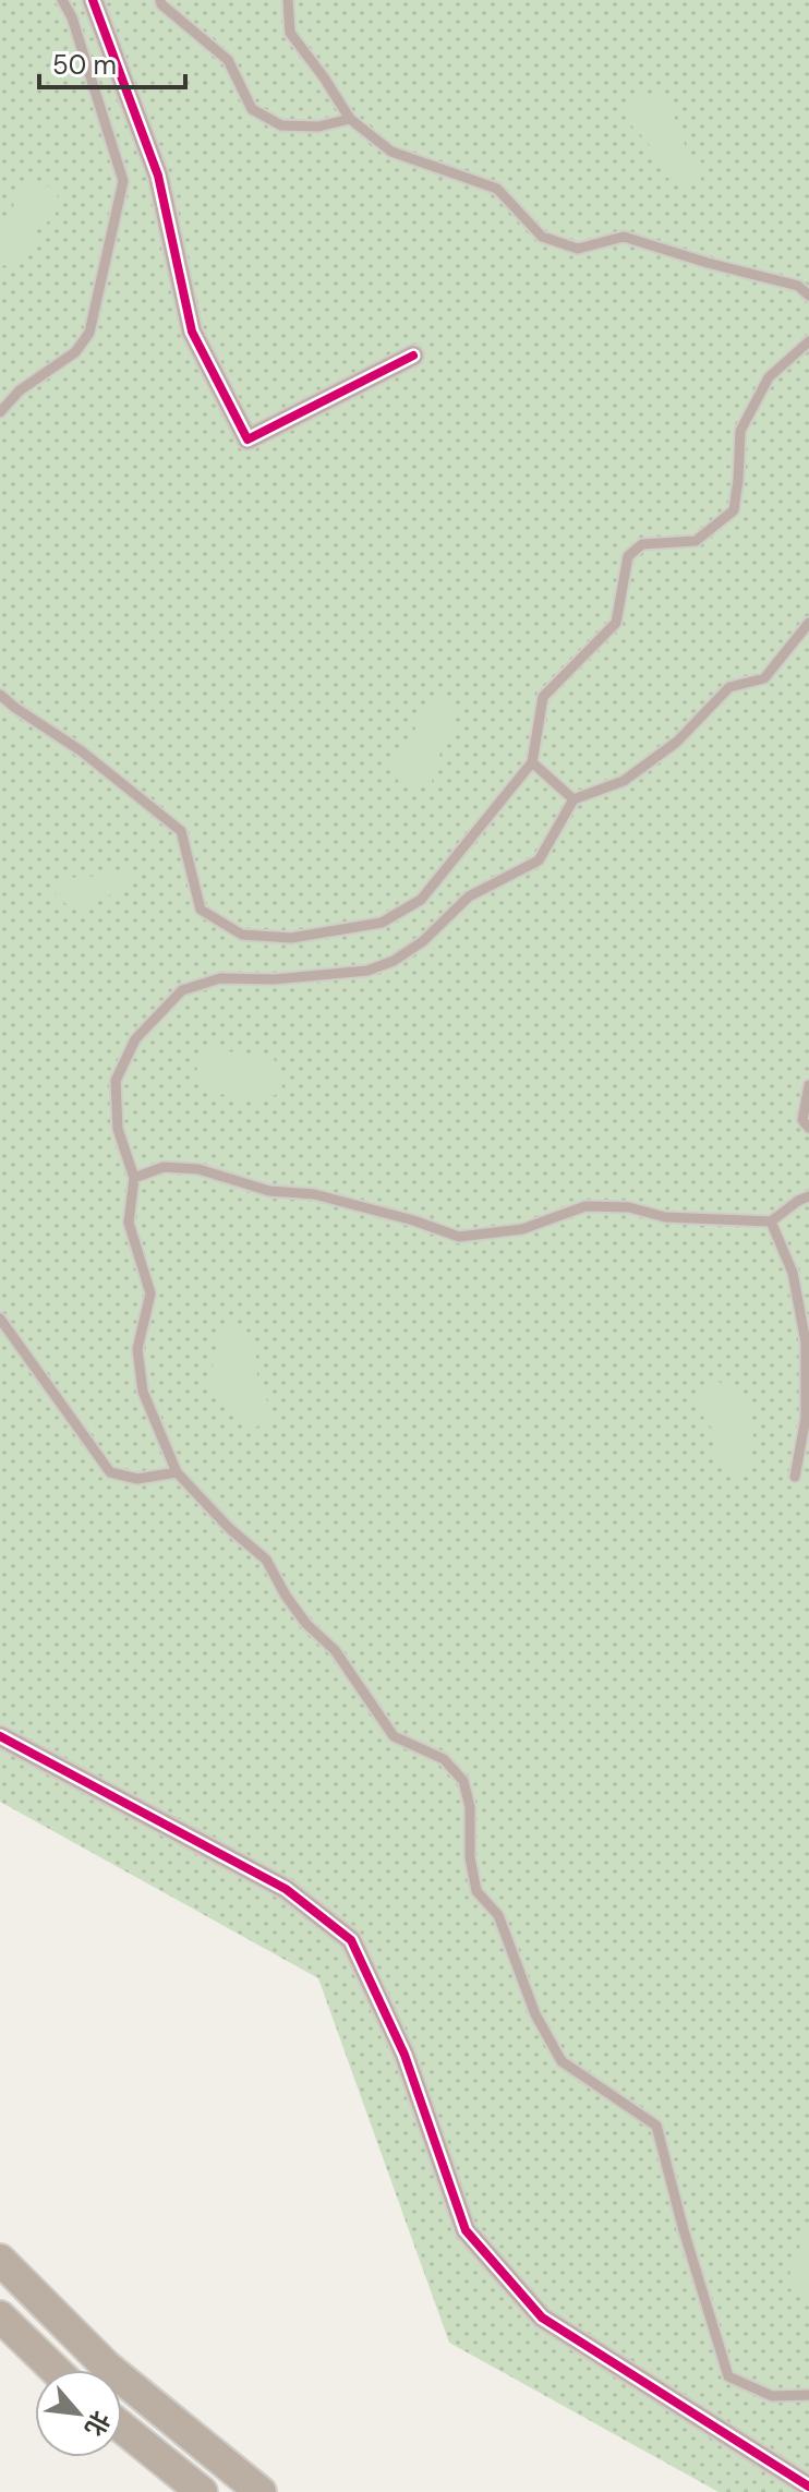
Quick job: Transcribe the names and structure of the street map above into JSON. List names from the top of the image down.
{
  "scale_bar": "50 m",
  "north": "bottom right"
}
